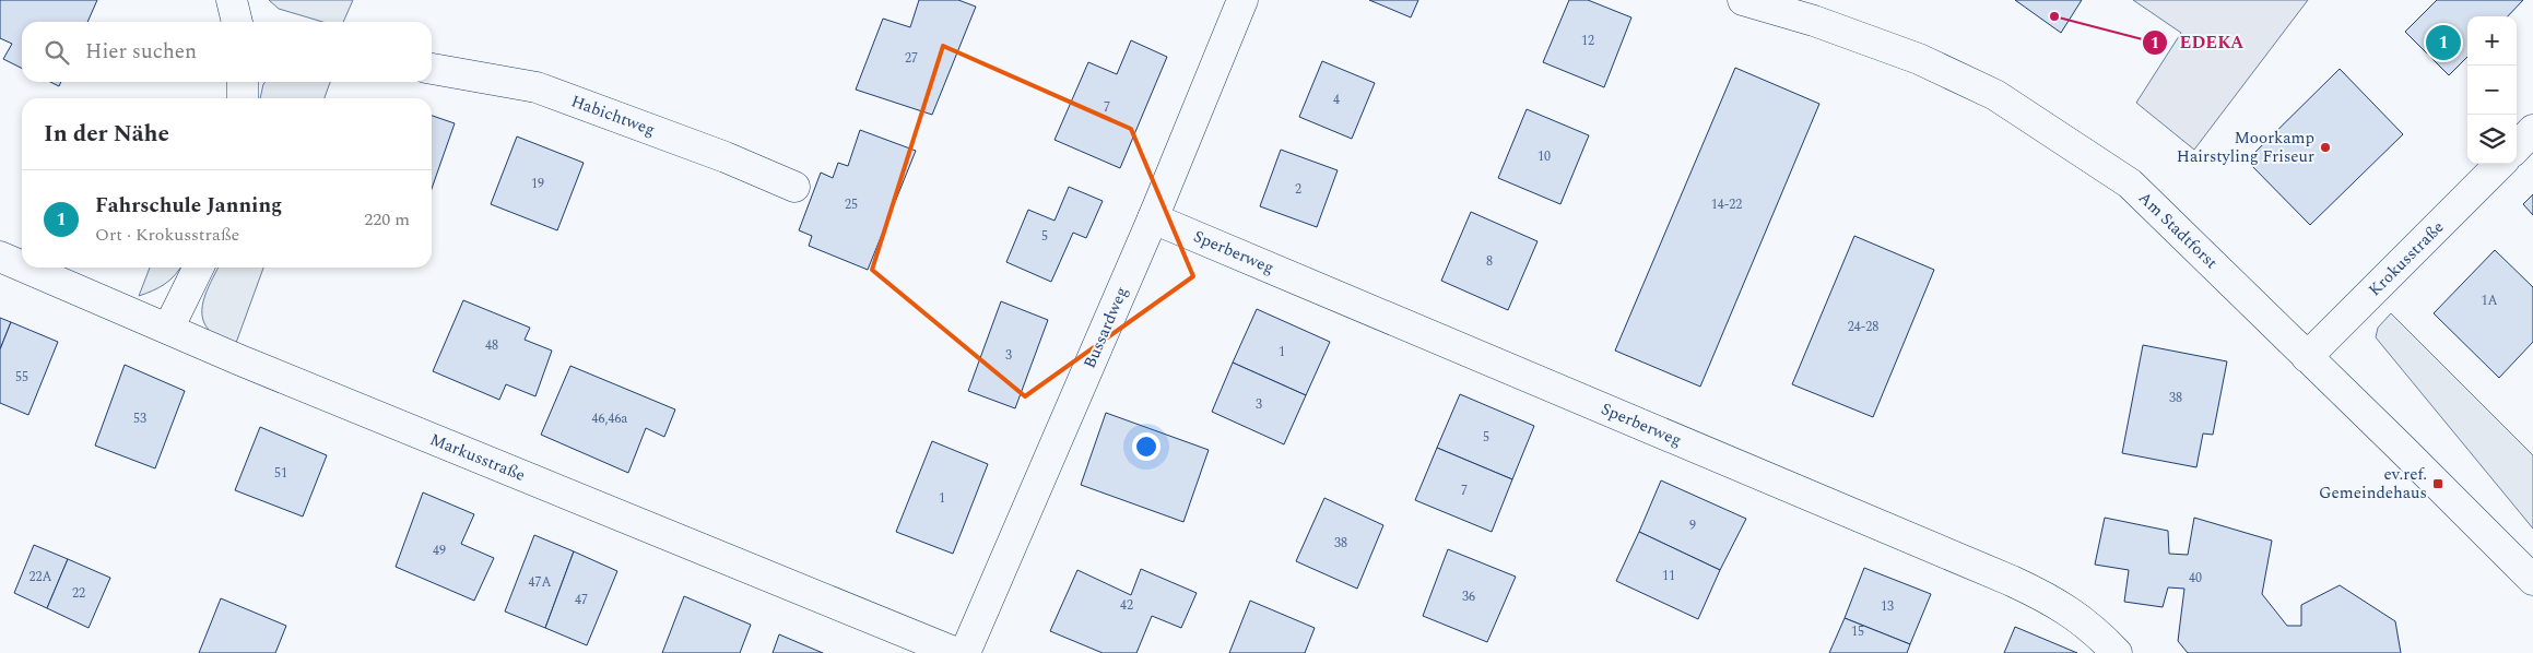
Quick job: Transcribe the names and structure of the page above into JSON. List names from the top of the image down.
{
  "streets": {
    "street": [
      "Habichtweg",
      "Am Stadtforst",
      "Sperberweg",
      "Krokusstraße",
      "Bussardweg",
      "Markusstraße"
    ]
  },
  "crossings": [
    ["Am Stadtforst", "Krokusstraße"],
    ["Sperberweg", "Bussardweg"]
  ],
  "places": {
    "other": ["EDEKA", "Moorkamp Hairstyling Friseur"],
    "transit": ["ev.ref. Gemeindehaus"]
  },
  "house_numbers": [
    "12",
    "27",
    "4",
    "7",
    "10",
    "19",
    "2",
    "25",
    "14-22",
    "5",
    "8",
    "1A",
    "24-28",
    "48",
    "1",
    "3",
    "55",
    "38",
    "3",
    "53",
    "46,46a",
    "5",
    "51",
    "7",
    "1",
    "9",
    "38",
    "49",
    "11",
    "22A",
    "40",
    "47A",
    "22",
    "36",
    "47",
    "42",
    "13",
    "15"
  ],
  "page": {
    "map_buttons": ["+", "−"],
    "search": "Hier suchen",
    "pins": "1",
    "heading": "In der Nähe",
    "list": [
      {
        "mark": "1",
        "name": "Fahrschule Janning",
        "note": "Ort · Krokusstraße",
        "value": "220 m"
      }
    ]
  }
}
